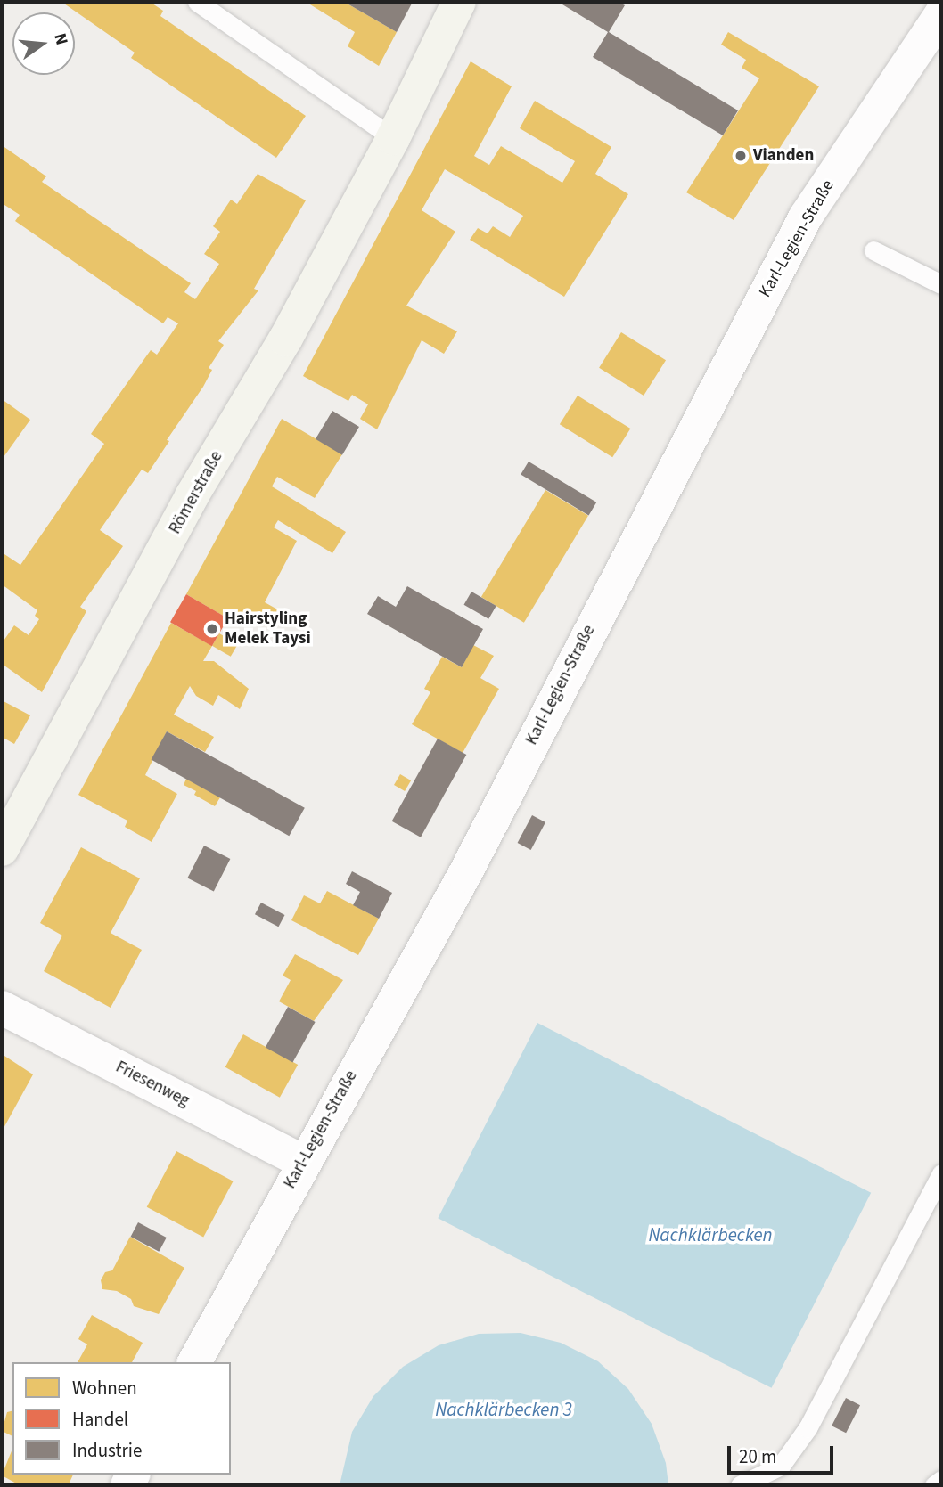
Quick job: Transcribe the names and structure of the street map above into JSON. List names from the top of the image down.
{
  "streets": {
    "street": ["Karl-Legien-Straße", "Römerstraße", "Friesenweg"]
  },
  "crossings": [
    ["Karl-Legien-Straße", "Friesenweg"]
  ],
  "water": ["Nachklärbecken", "Nachklärbecken 3"],
  "places": ["Vianden", "Hairstyling Melek Taysi"],
  "legend": ["Wohnen", "Handel", "Industrie"],
  "scale_bar": "20 m",
  "north": "right"
}
